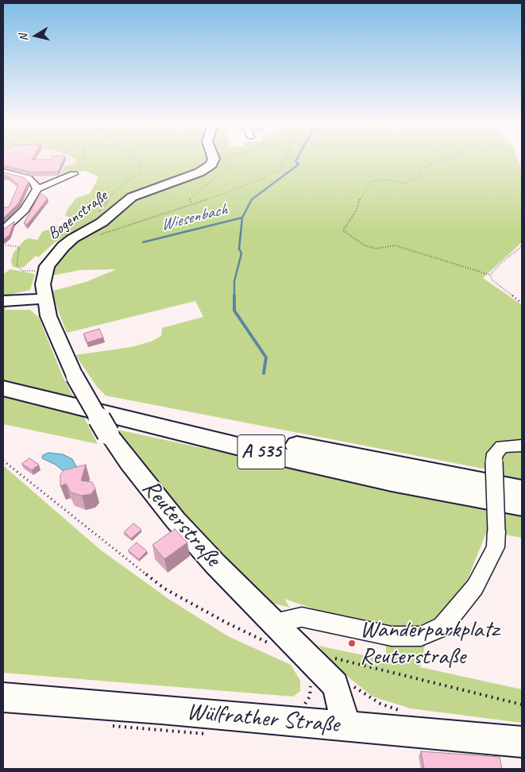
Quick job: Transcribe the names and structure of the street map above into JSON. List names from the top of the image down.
{
  "streets": {
    "highway": ["A 535"],
    "main road": ["Bogenstraße", "Reuterstraße", "Wülfrather Straße"]
  },
  "crossings": [
    ["Bogenstraße", "Reuterstraße"],
    ["Reuterstraße", "Wülfrather Straße"]
  ],
  "water": ["Wiesenbach"],
  "places": ["Wanderparkplatz Reuterstraße"],
  "north": "left"
}
